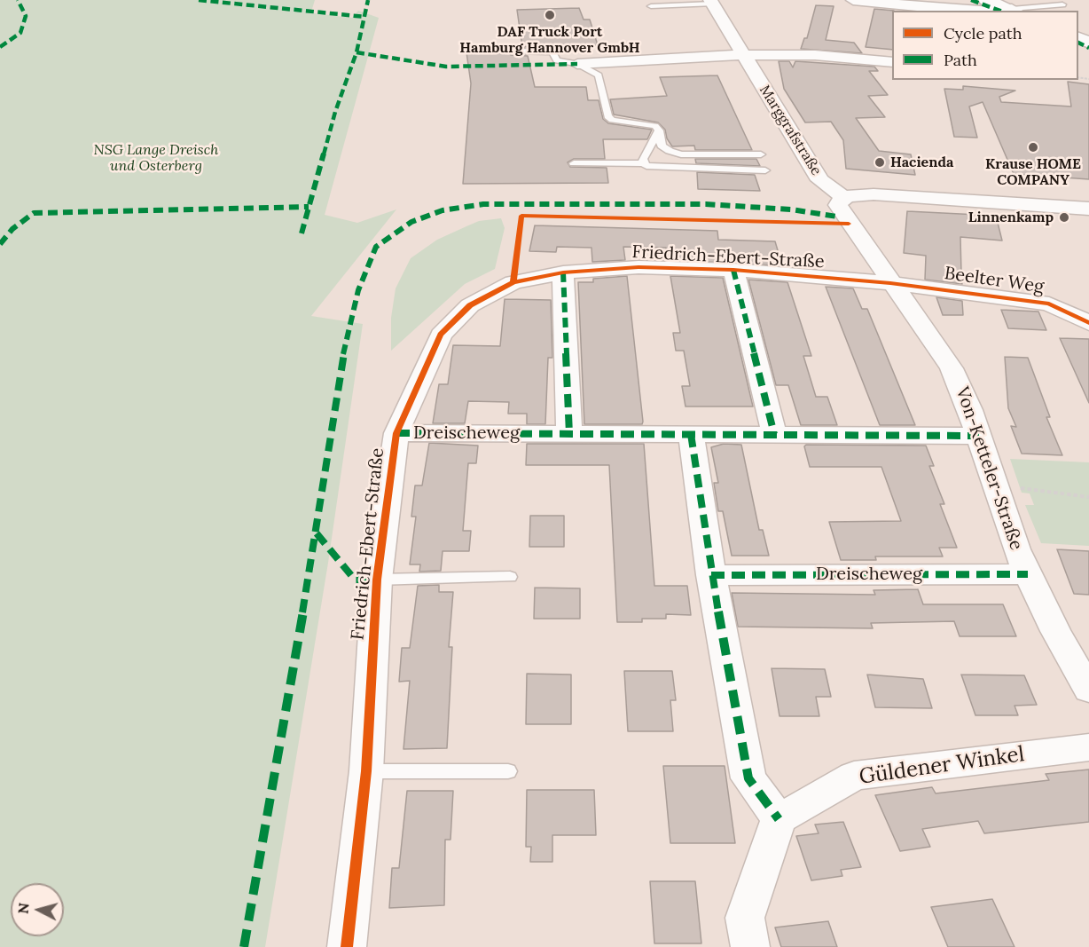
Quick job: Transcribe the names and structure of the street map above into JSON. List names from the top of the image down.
{
  "streets": {
    "street": [
      "Marggrafstraße",
      "Friedrich-Ebert-Straße",
      "Beelter Weg",
      "Dreischeweg",
      "Von-Ketteler-Straße",
      "Güldener Winkel"
    ]
  },
  "crossings": [
    ["Marggrafstraße", "Von-Ketteler-Straße"],
    ["Friedrich-Ebert-Straße", "Beelter Weg"],
    ["Friedrich-Ebert-Straße", "Dreischeweg"],
    ["Friedrich-Ebert-Straße", "Von-Ketteler-Straße"],
    ["Beelter Weg", "Von-Ketteler-Straße"],
    ["Dreischeweg", "Von-Ketteler-Straße"]
  ],
  "parks": ["NSG Lange Dreisch und Osterberg"],
  "places": [
    "DAF Truck Port Hamburg Hannover GmbH",
    "Krause HOME COMPANY",
    "Hacienda",
    "Linnenkamp"
  ],
  "legend": ["Cycle path", "Path"],
  "north": "left"
}
